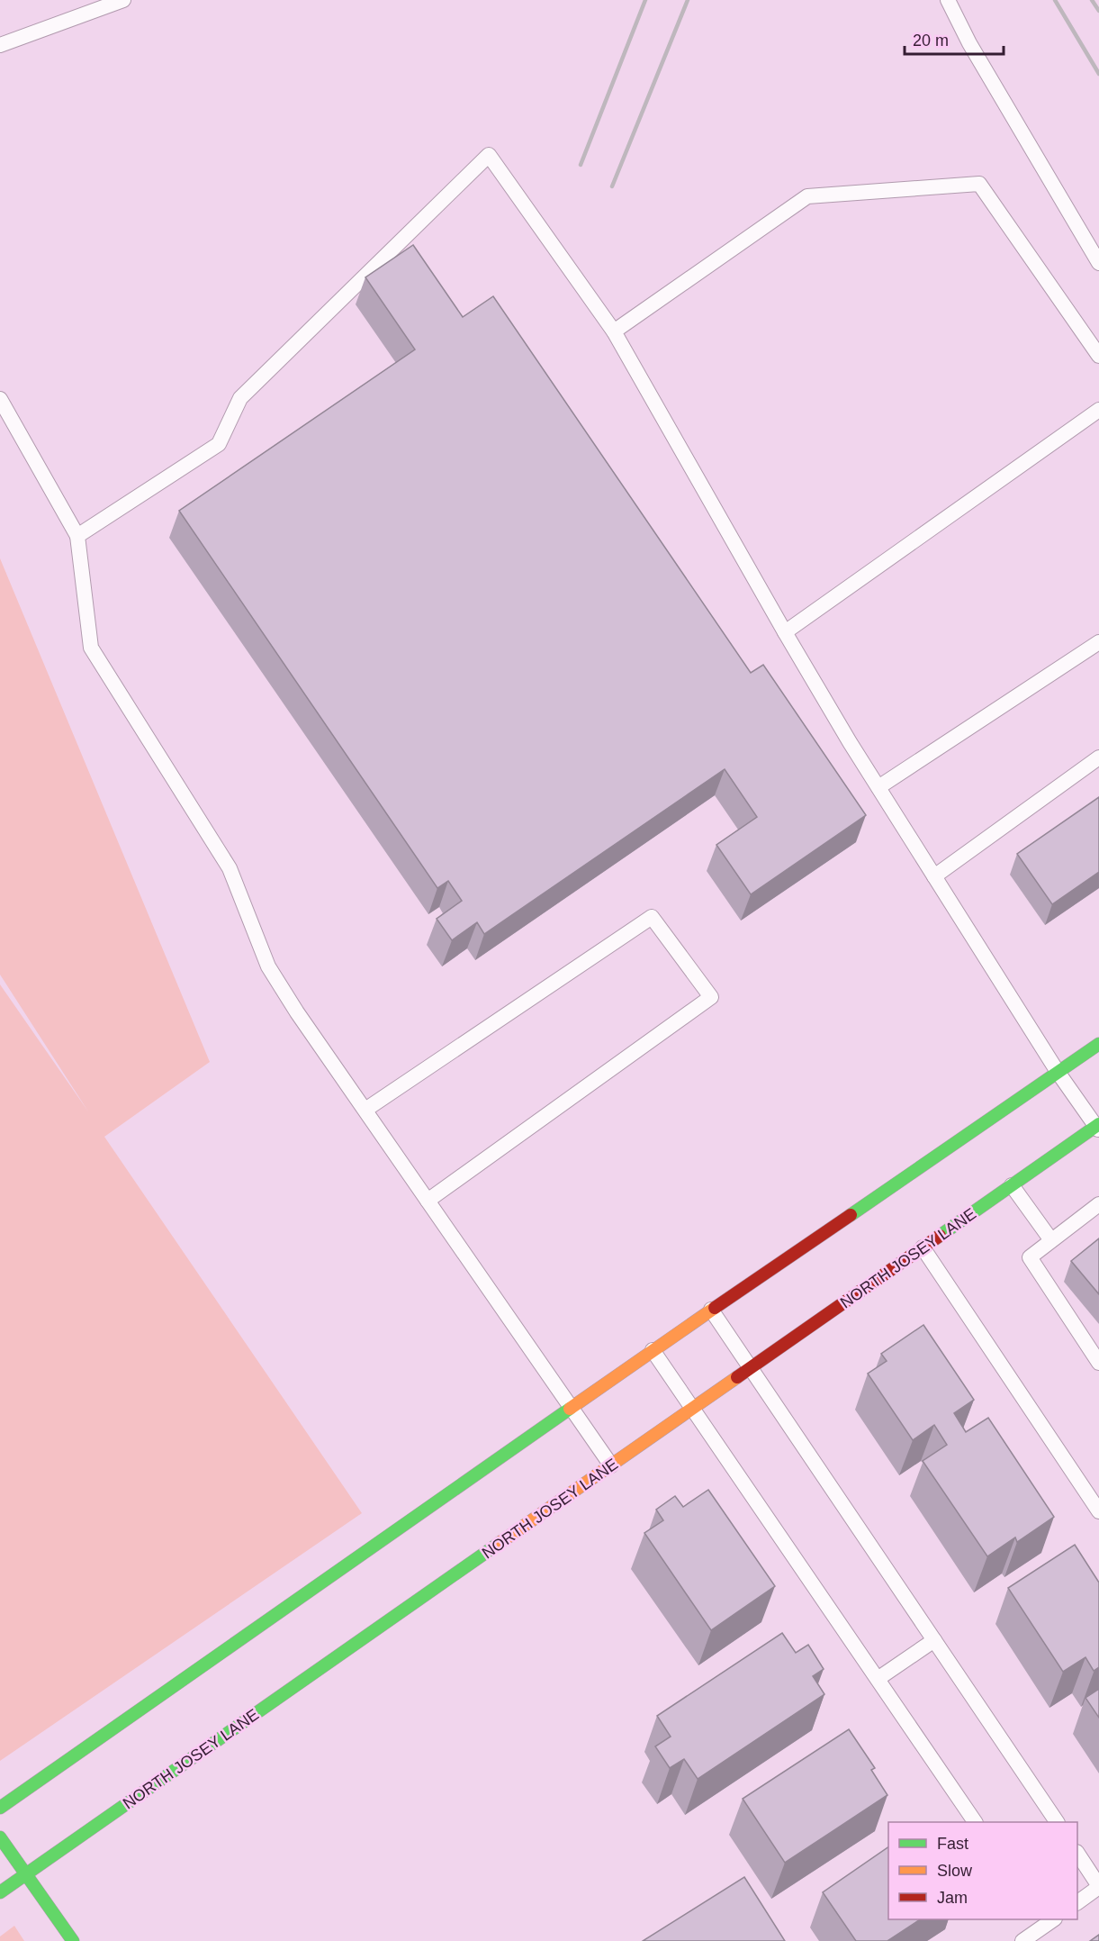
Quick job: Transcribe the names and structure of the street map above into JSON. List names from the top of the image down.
{
  "streets": {
    "main road": ["NORTH JOSEY LANE"]
  },
  "legend": ["Fast", "Slow", "Jam"],
  "scale_bar": "20 m"
}
